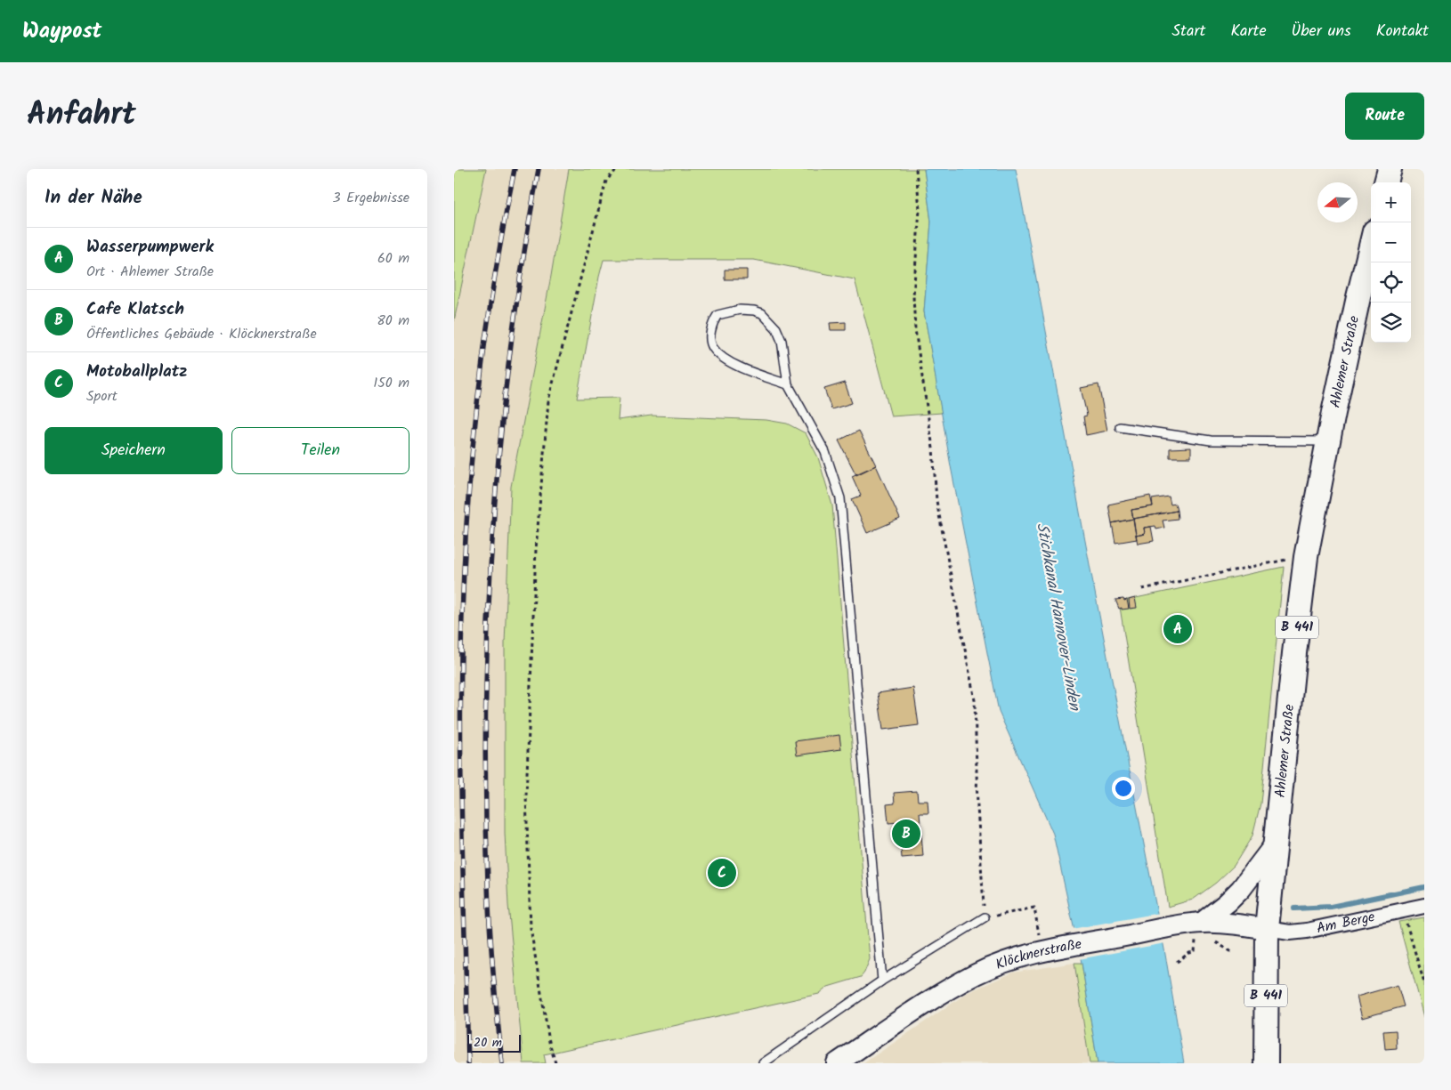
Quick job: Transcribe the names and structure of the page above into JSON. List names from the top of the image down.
{
  "streets": {
    "main road": ["Ahlemer Straße", "B 441", "Klöcknerstraße"],
    "street": ["Am Berge"]
  },
  "crossings": [
    ["Ahlemer Straße", "Am Berge"],
    ["Ahlemer Straße", "Klöcknerstraße"],
    ["Am Berge", "Klöcknerstraße"]
  ],
  "water": ["Stichkanal Hannover-Linden"],
  "scale_bar": "20 m",
  "north": "left",
  "page": {
    "header": "Waypost",
    "nav": [
      "Start",
      "Karte",
      "Über uns",
      "Kontakt"
    ],
    "title": "Anfahrt",
    "buttons": [
      "Route",
      ["Speichern", "Teilen"]
    ],
    "heading": ["In der Nähe", "3 Ergebnisse"],
    "map_buttons": ["+", "−"],
    "list": [
      {
        "mark": "A",
        "name": "Wasserpumpwerk",
        "note": "Ort · Ahlemer Straße",
        "value": "60 m"
      },
      {
        "mark": "B",
        "name": "Cafe Klatsch",
        "note": "Öffentliches Gebäude · Klöcknerstraße",
        "value": "80 m"
      },
      {
        "mark": "C",
        "name": "Motoballplatz",
        "note": "Sport",
        "value": "150 m"
      }
    ],
    "pins": ["A", "B", "C"],
    "scale": "20 m"
  }
}
